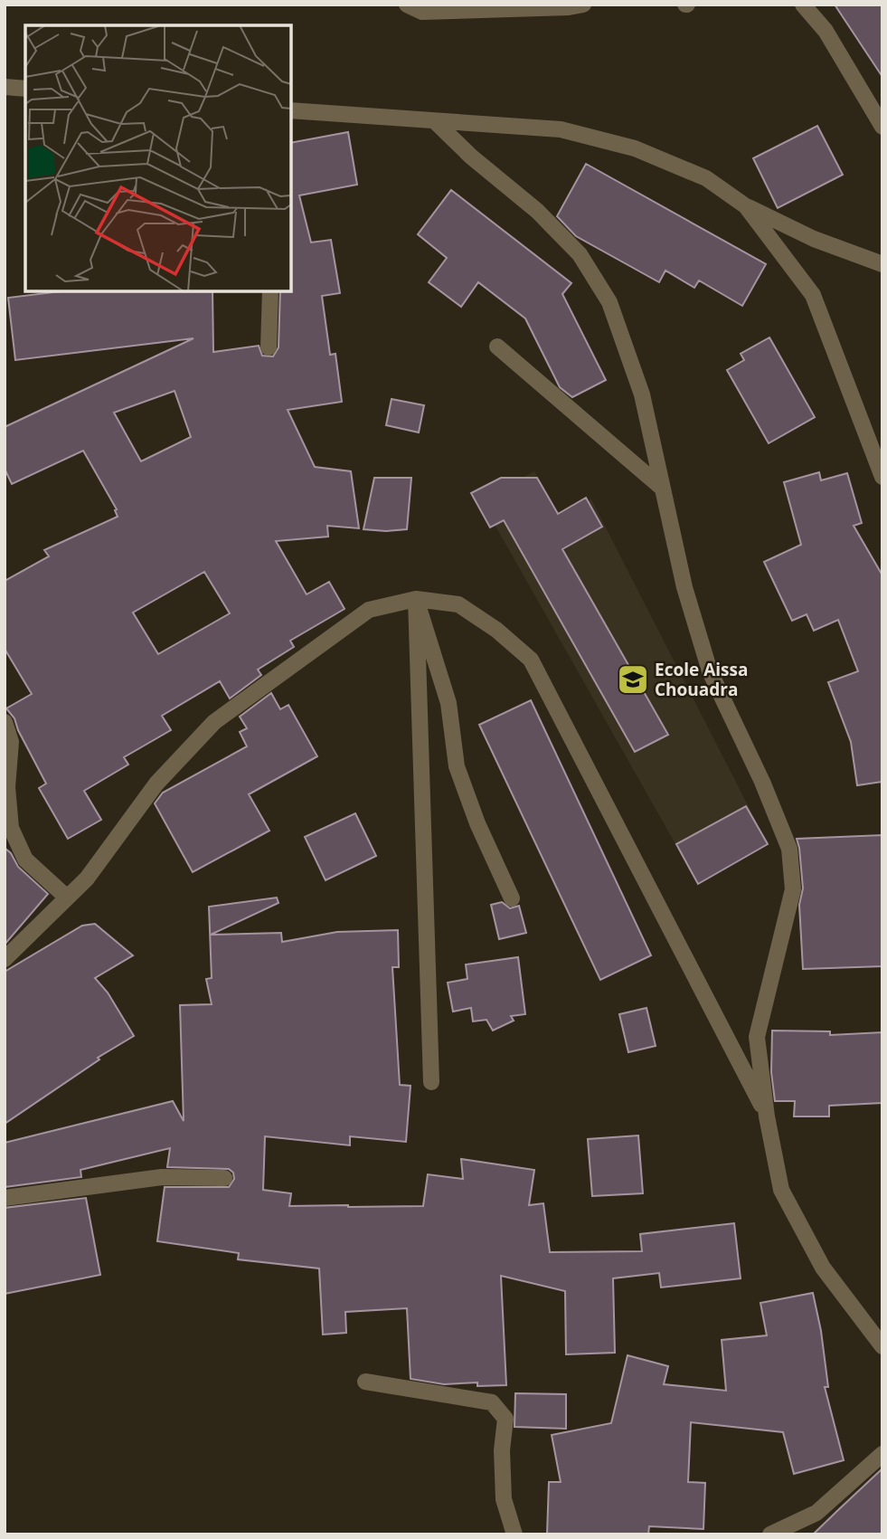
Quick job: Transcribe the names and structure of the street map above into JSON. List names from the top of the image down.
{
  "places": {
    "school or university": ["Ecole Aissa Chouadra"]
  }
}
